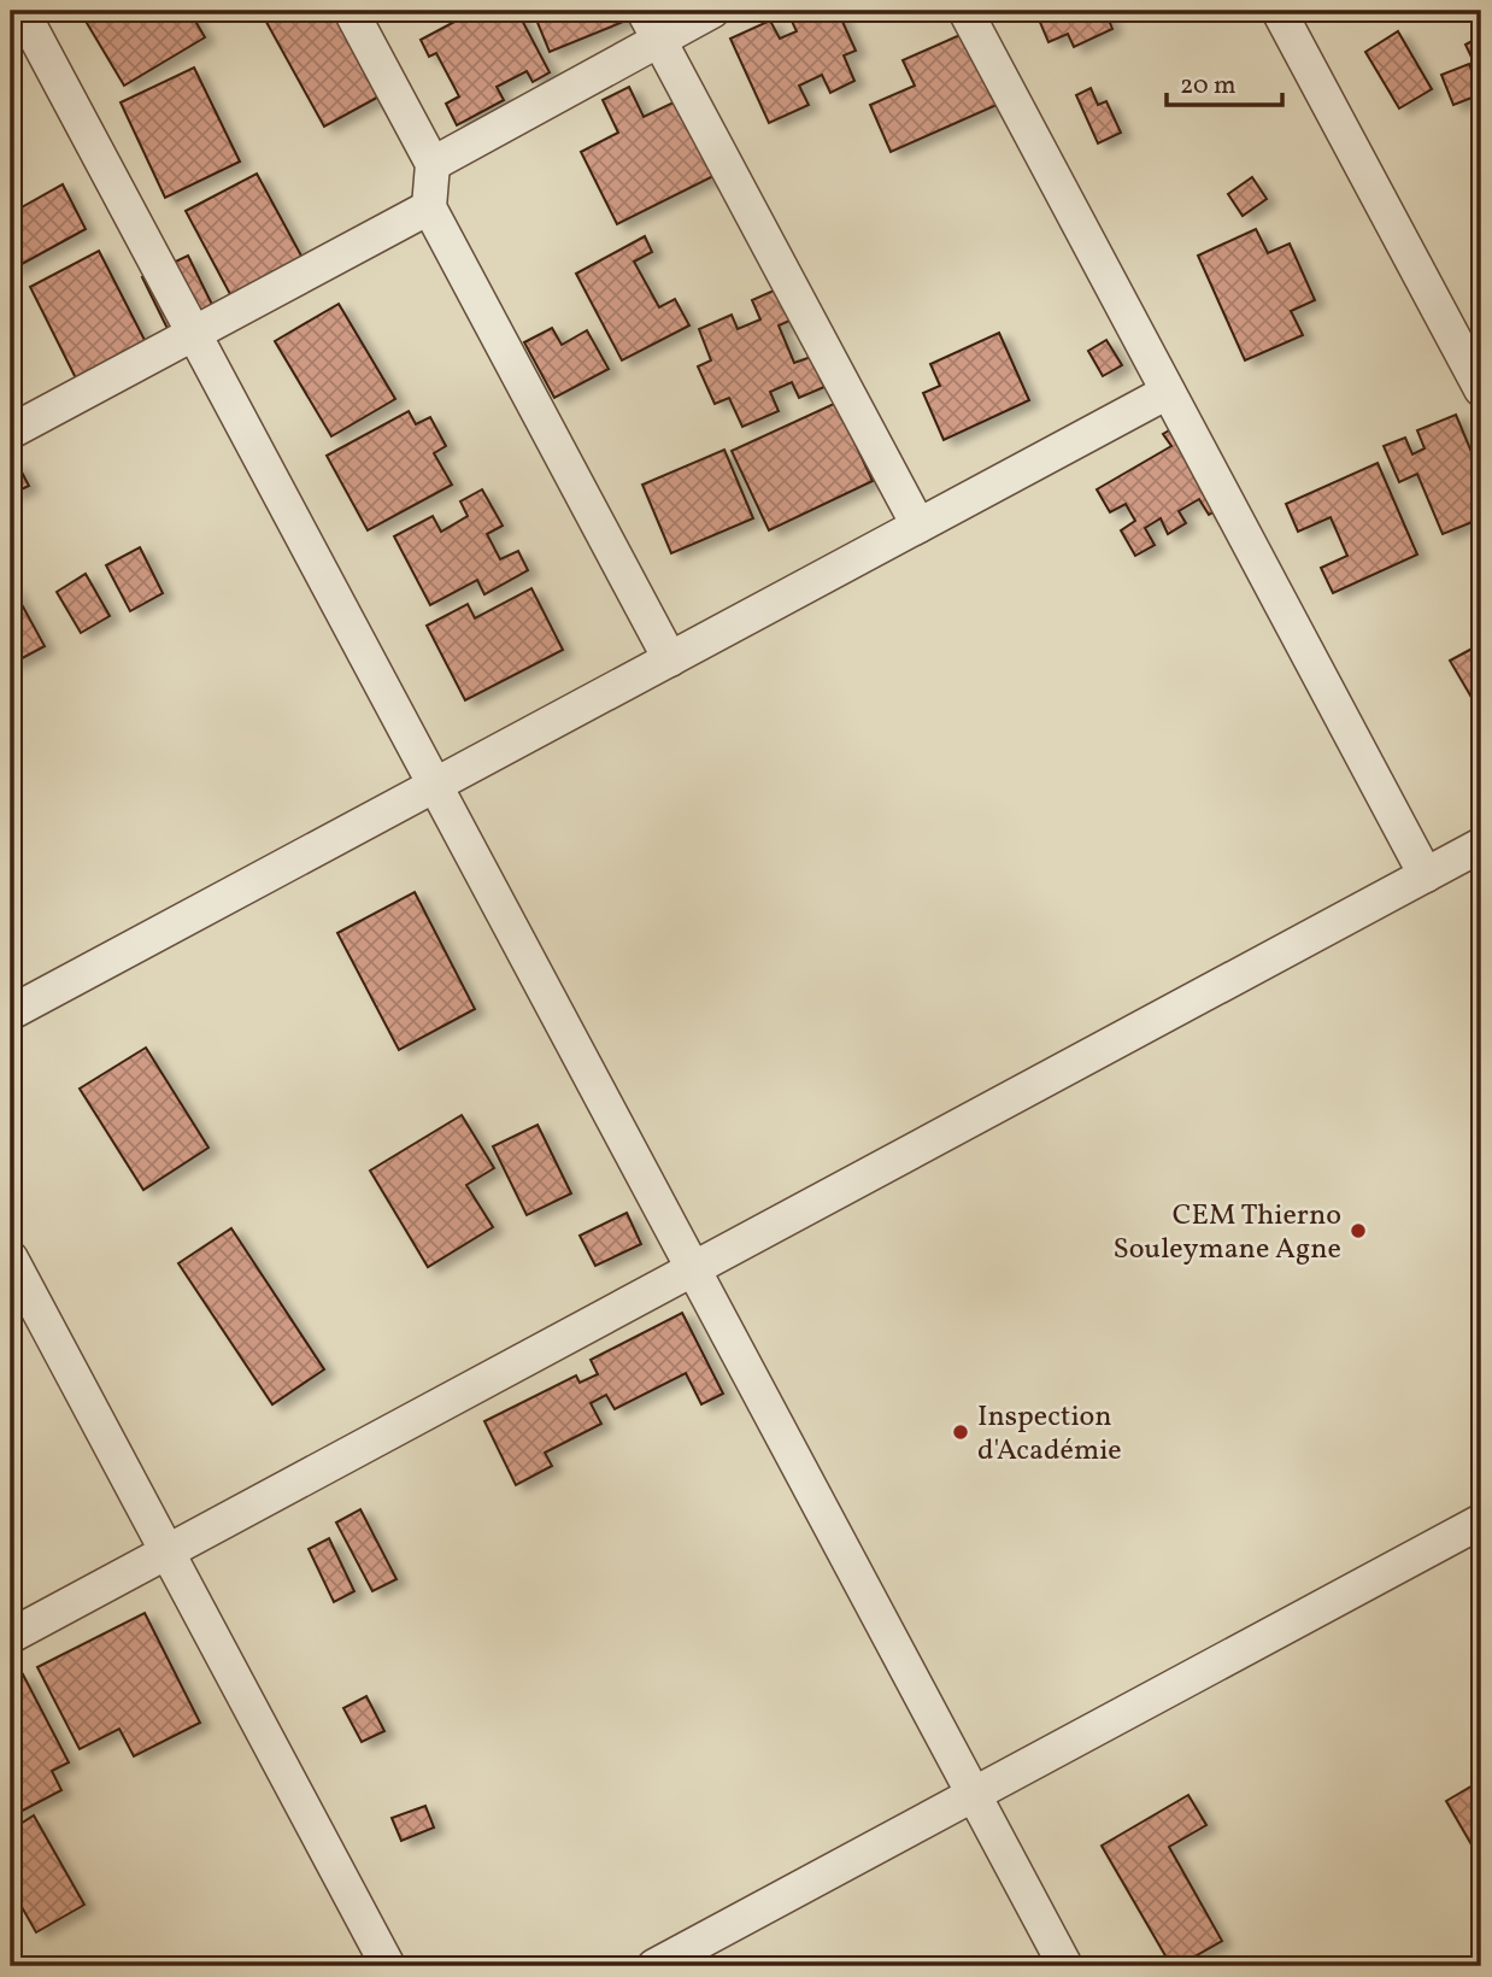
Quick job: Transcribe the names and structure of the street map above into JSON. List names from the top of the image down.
{
  "places": ["CEM Thierno Souleymane Agne", "Inspection d'Académie"],
  "scale_bar": "20 m"
}
